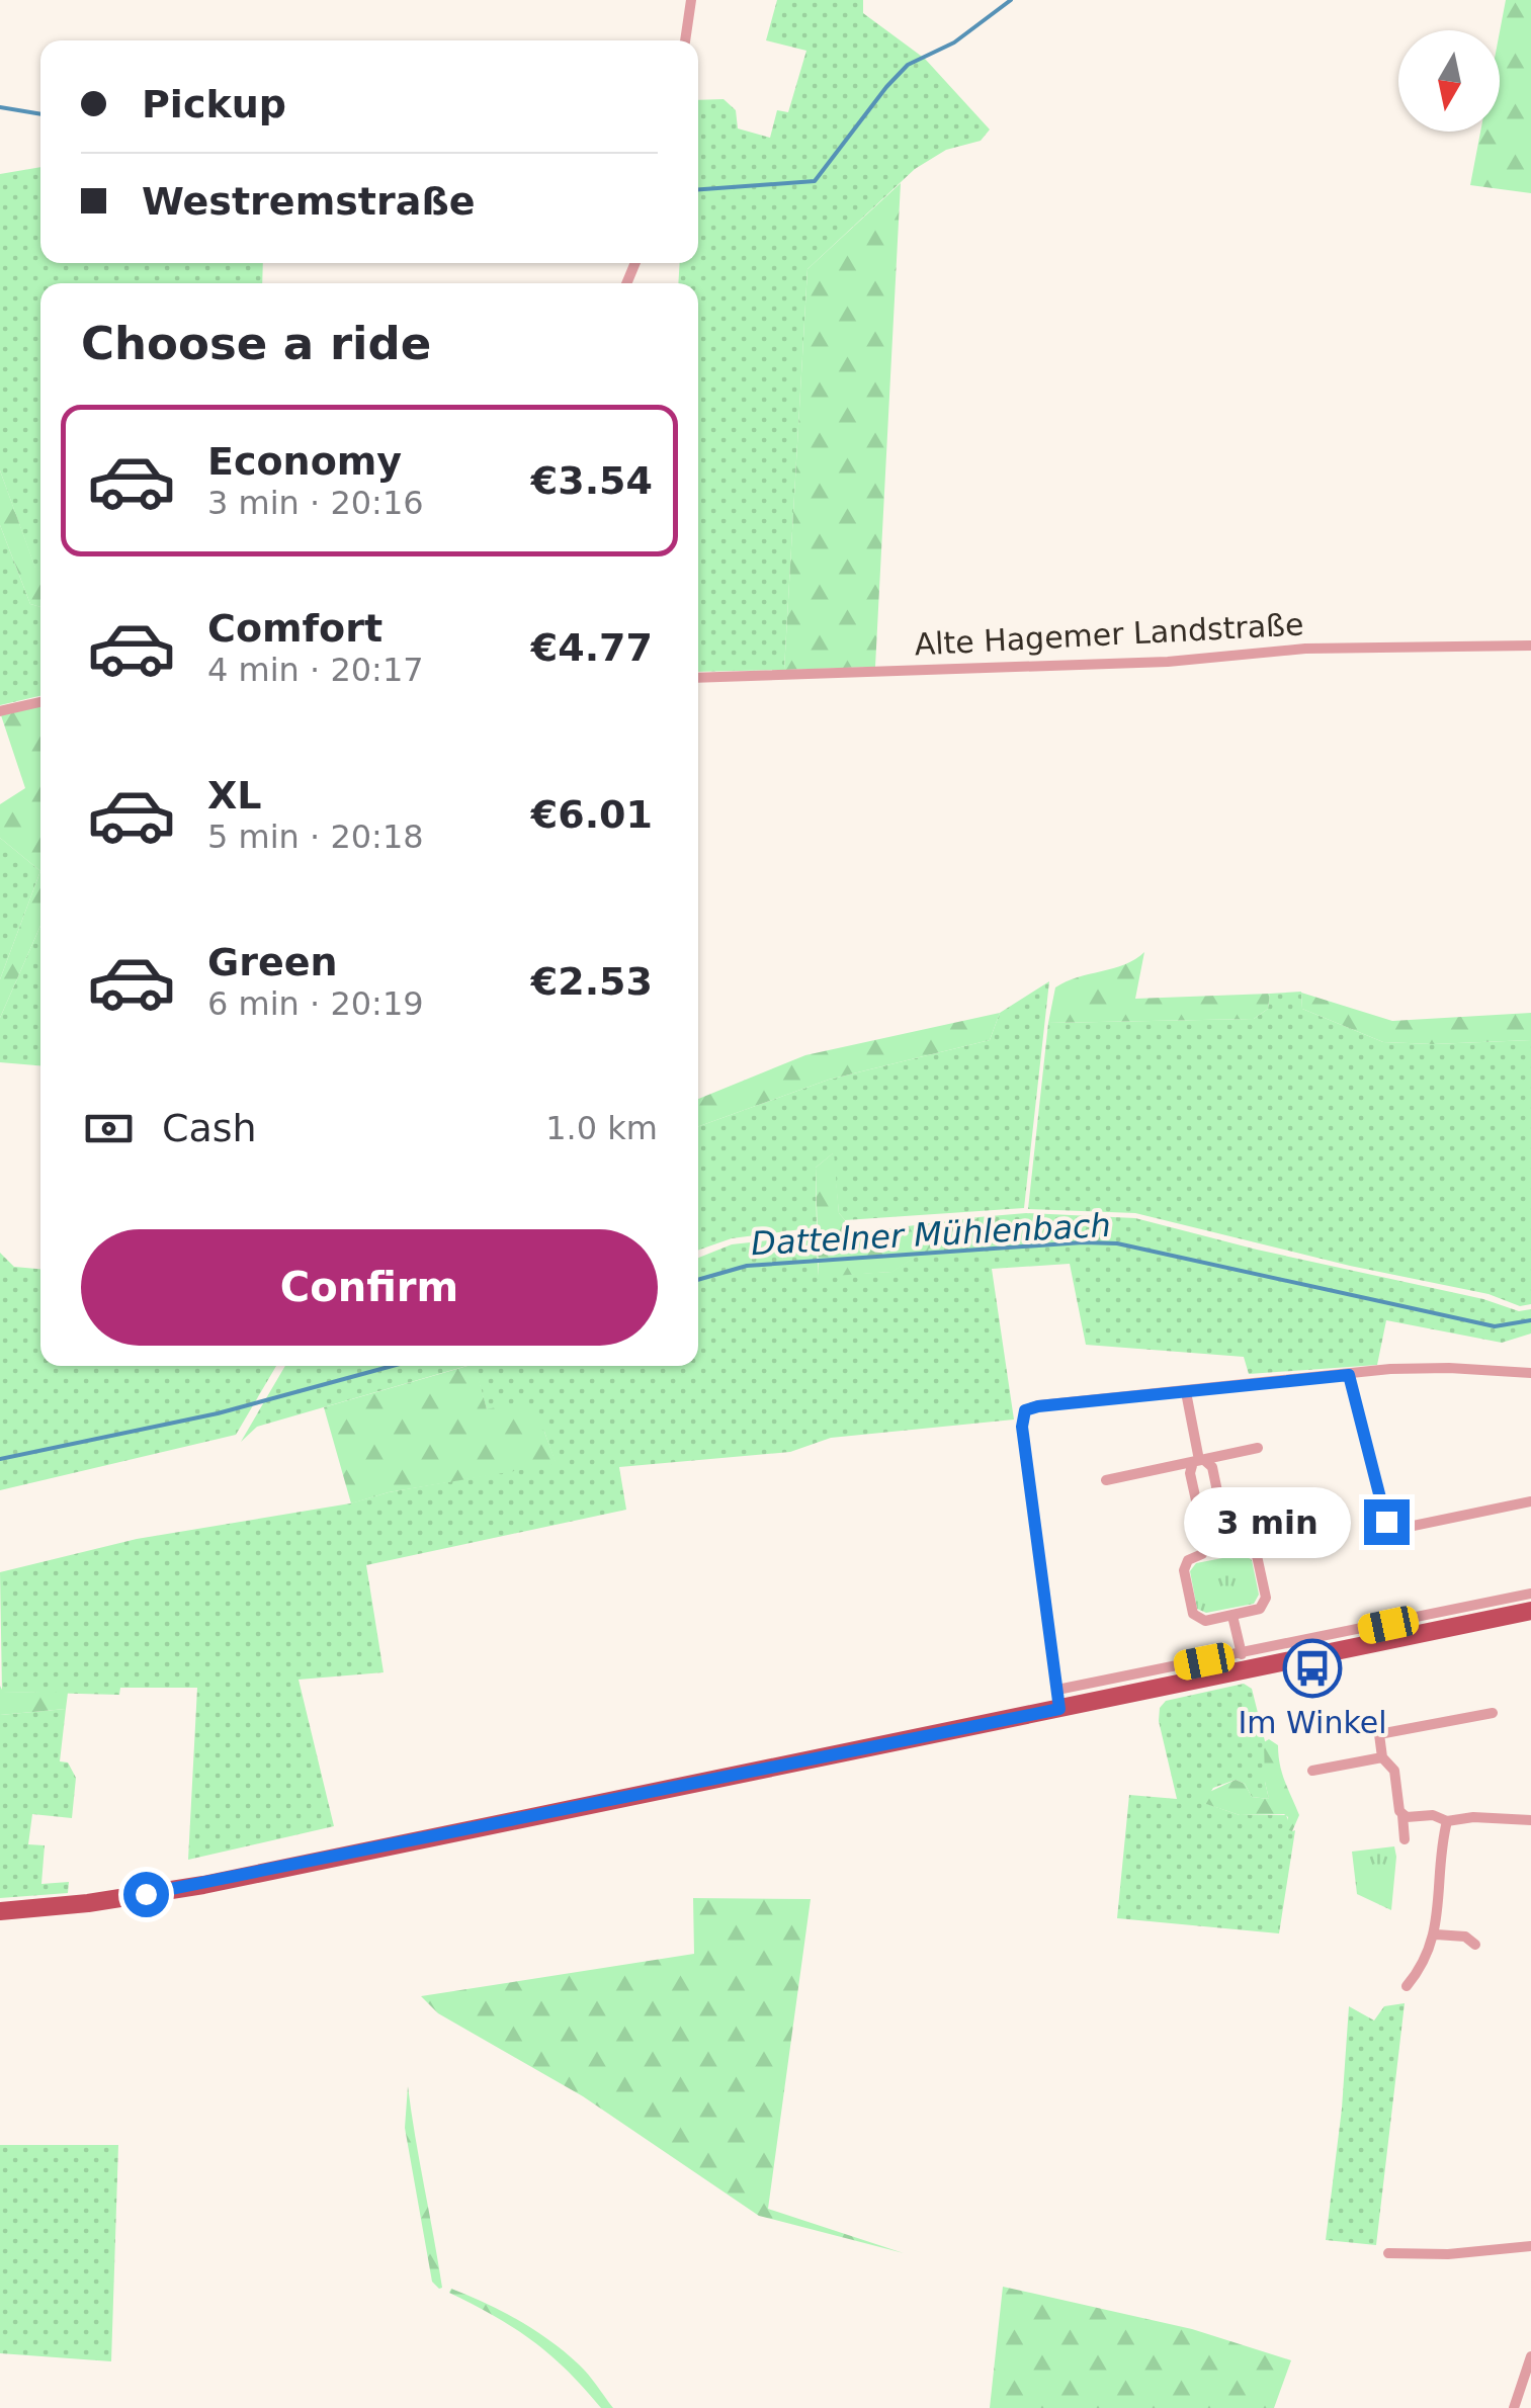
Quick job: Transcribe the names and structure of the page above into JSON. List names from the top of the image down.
{
  "streets": {
    "street": ["Alte Hagemer Landstraße"]
  },
  "water": ["Dattelner Mühlenbach"],
  "places": {
    "bus stop": ["Im Winkel"]
  },
  "north": "bottom",
  "page": {
    "banner": ["Pickup", "Westremstraße"],
    "heading": "Choose a ride",
    "list": [
      {
        "name": "Economy",
        "note": "3 min · 20:16",
        "value": "€3.54"
      },
      {
        "name": "Comfort",
        "note": "4 min · 20:17",
        "value": "€4.77"
      },
      {
        "name": "XL",
        "note": "5 min · 20:18",
        "value": "€6.01"
      },
      {
        "name": "Green",
        "note": "6 min · 20:19",
        "value": "€2.53"
      }
    ],
    "pay": ["Cash", "1.0 km"],
    "buttons": "Confirm",
    "bubble": "3 min"
  }
}
